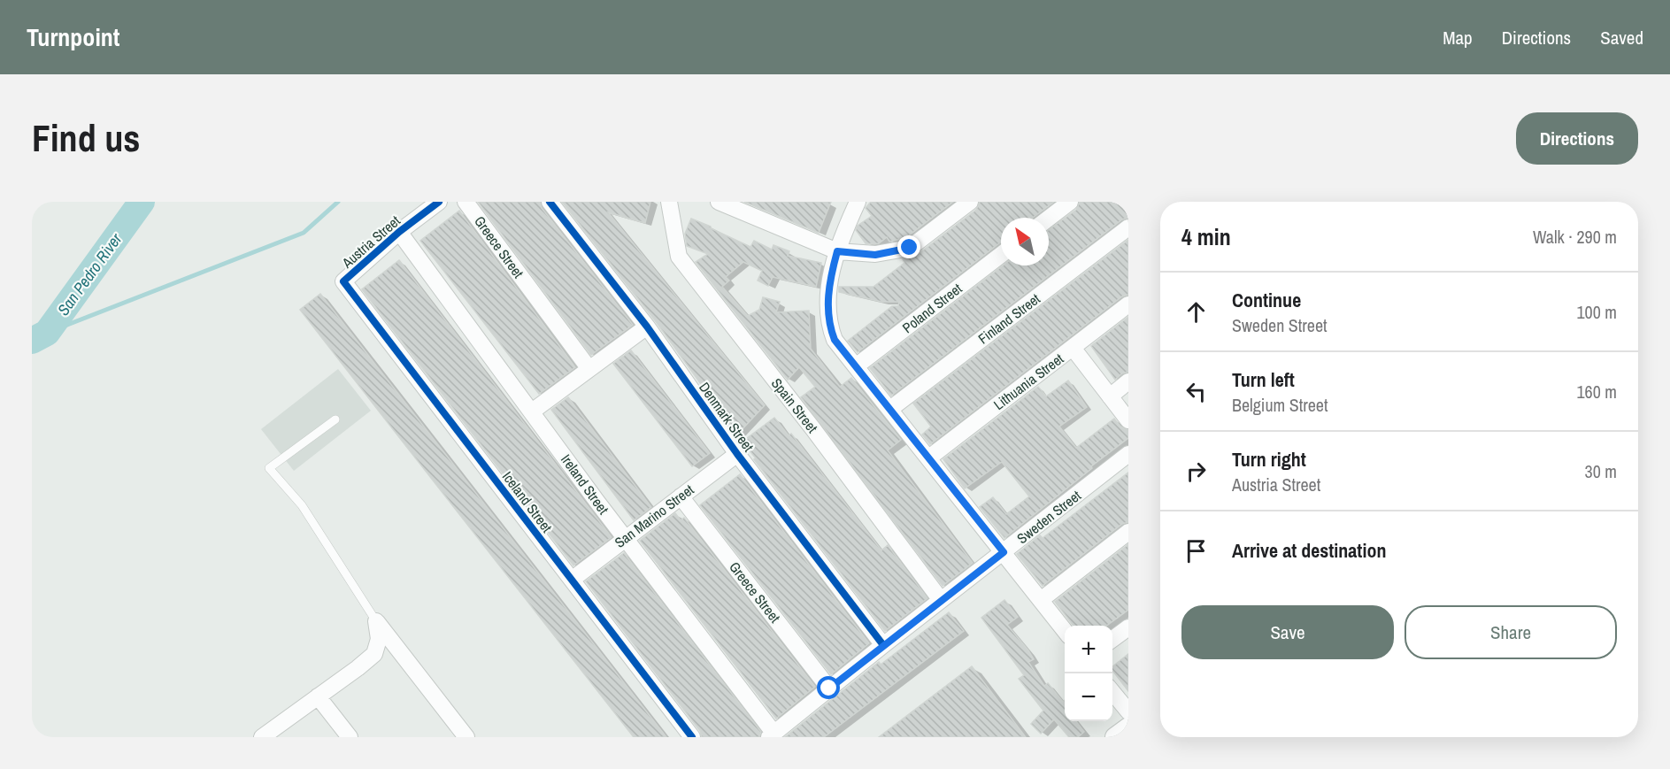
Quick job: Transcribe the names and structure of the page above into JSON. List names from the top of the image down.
{
  "streets": {
    "street": [
      "Austria Street",
      "Greece Street",
      "Poland Street",
      "Finland Street",
      "Lithuania Street",
      "Spain Street",
      "Denmark Street",
      "Ireland Street",
      "Iceland Street",
      "San Marino Street",
      "Sweden Street"
    ]
  },
  "crossings": [
    ["Austria Street", "Ireland Street"],
    ["Austria Street", "Iceland Street"],
    ["Greece Street", "San Marino Street"],
    ["Greece Street", "Sweden Street"],
    ["Spain Street", "Sweden Street"],
    ["Denmark Street", "San Marino Street"],
    ["Denmark Street", "Sweden Street"],
    ["Ireland Street", "San Marino Street"],
    ["Ireland Street", "Sweden Street"],
    ["Iceland Street", "San Marino Street"]
  ],
  "water": ["San Pedro River"],
  "north": "top left",
  "page": {
    "header": "Turnpoint",
    "nav": ["Map", "Directions", "Saved"],
    "buttons": [
      "Directions",
      ["Save", "Share"]
    ],
    "title": "Find us",
    "heading": ["4 min", "Walk · 290 m"],
    "list": [
      ["Continue", "Sweden Street", "100 m"],
      ["Turn left", "Belgium Street", "160 m"],
      ["Turn right", "Austria Street", "30 m"],
      "Arrive at destination"
    ],
    "map_buttons": ["+", "−"]
  }
}
